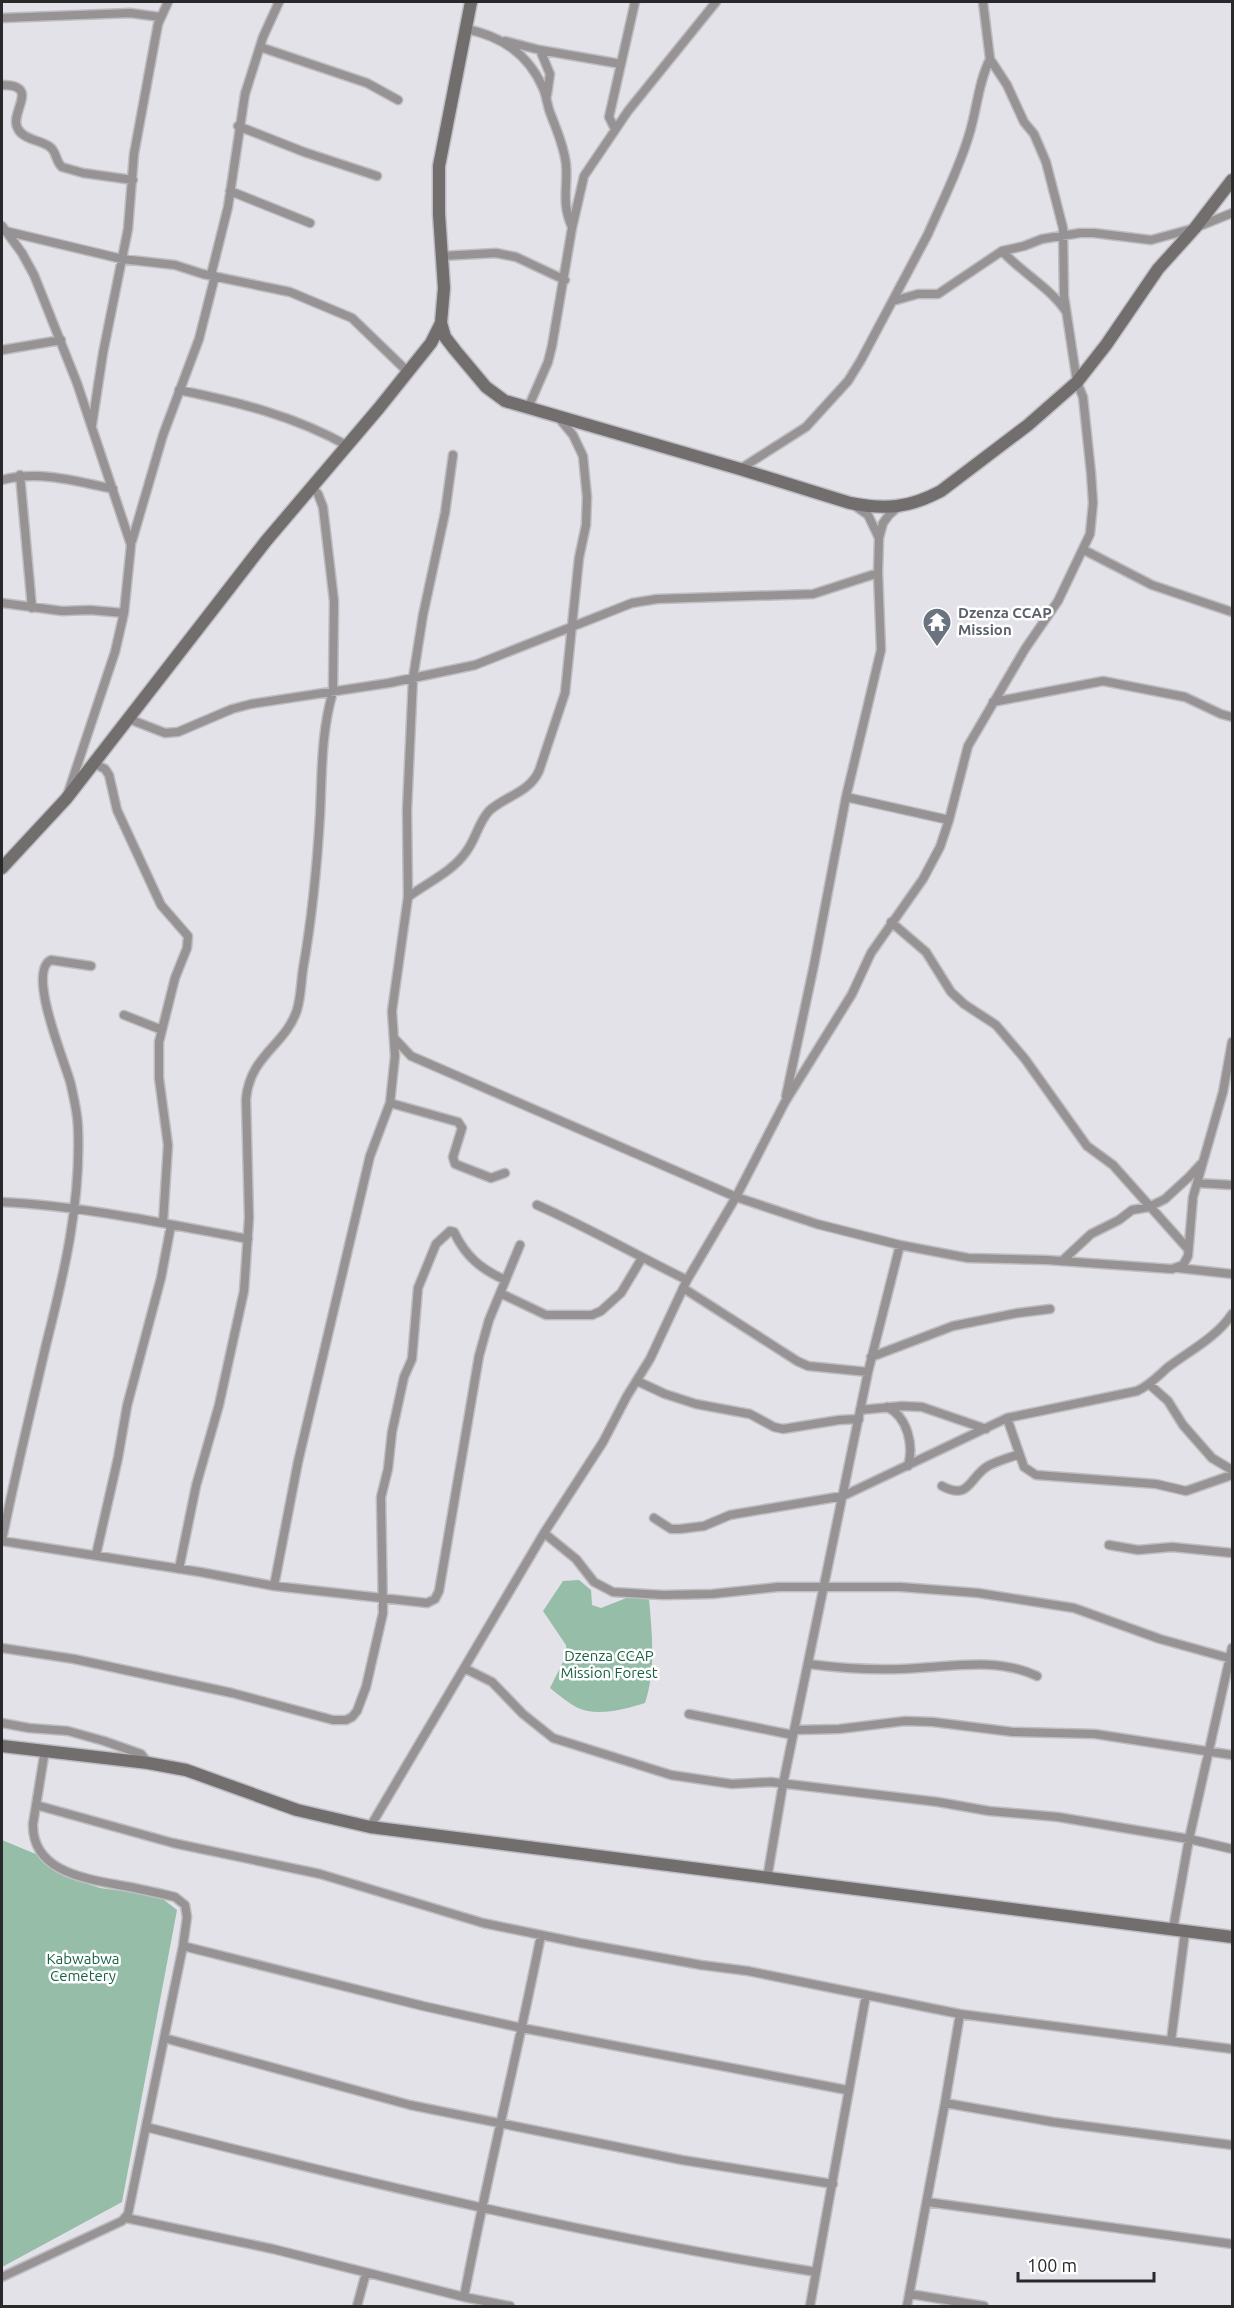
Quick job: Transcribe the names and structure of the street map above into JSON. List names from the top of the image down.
{
  "parks": ["Dzenza CCAP Mission Forest", "Kabwabwa Cemetery"],
  "places": {
    "temple": ["Dzenza CCAP Mission"]
  },
  "scale_bar": "100 m"
}
